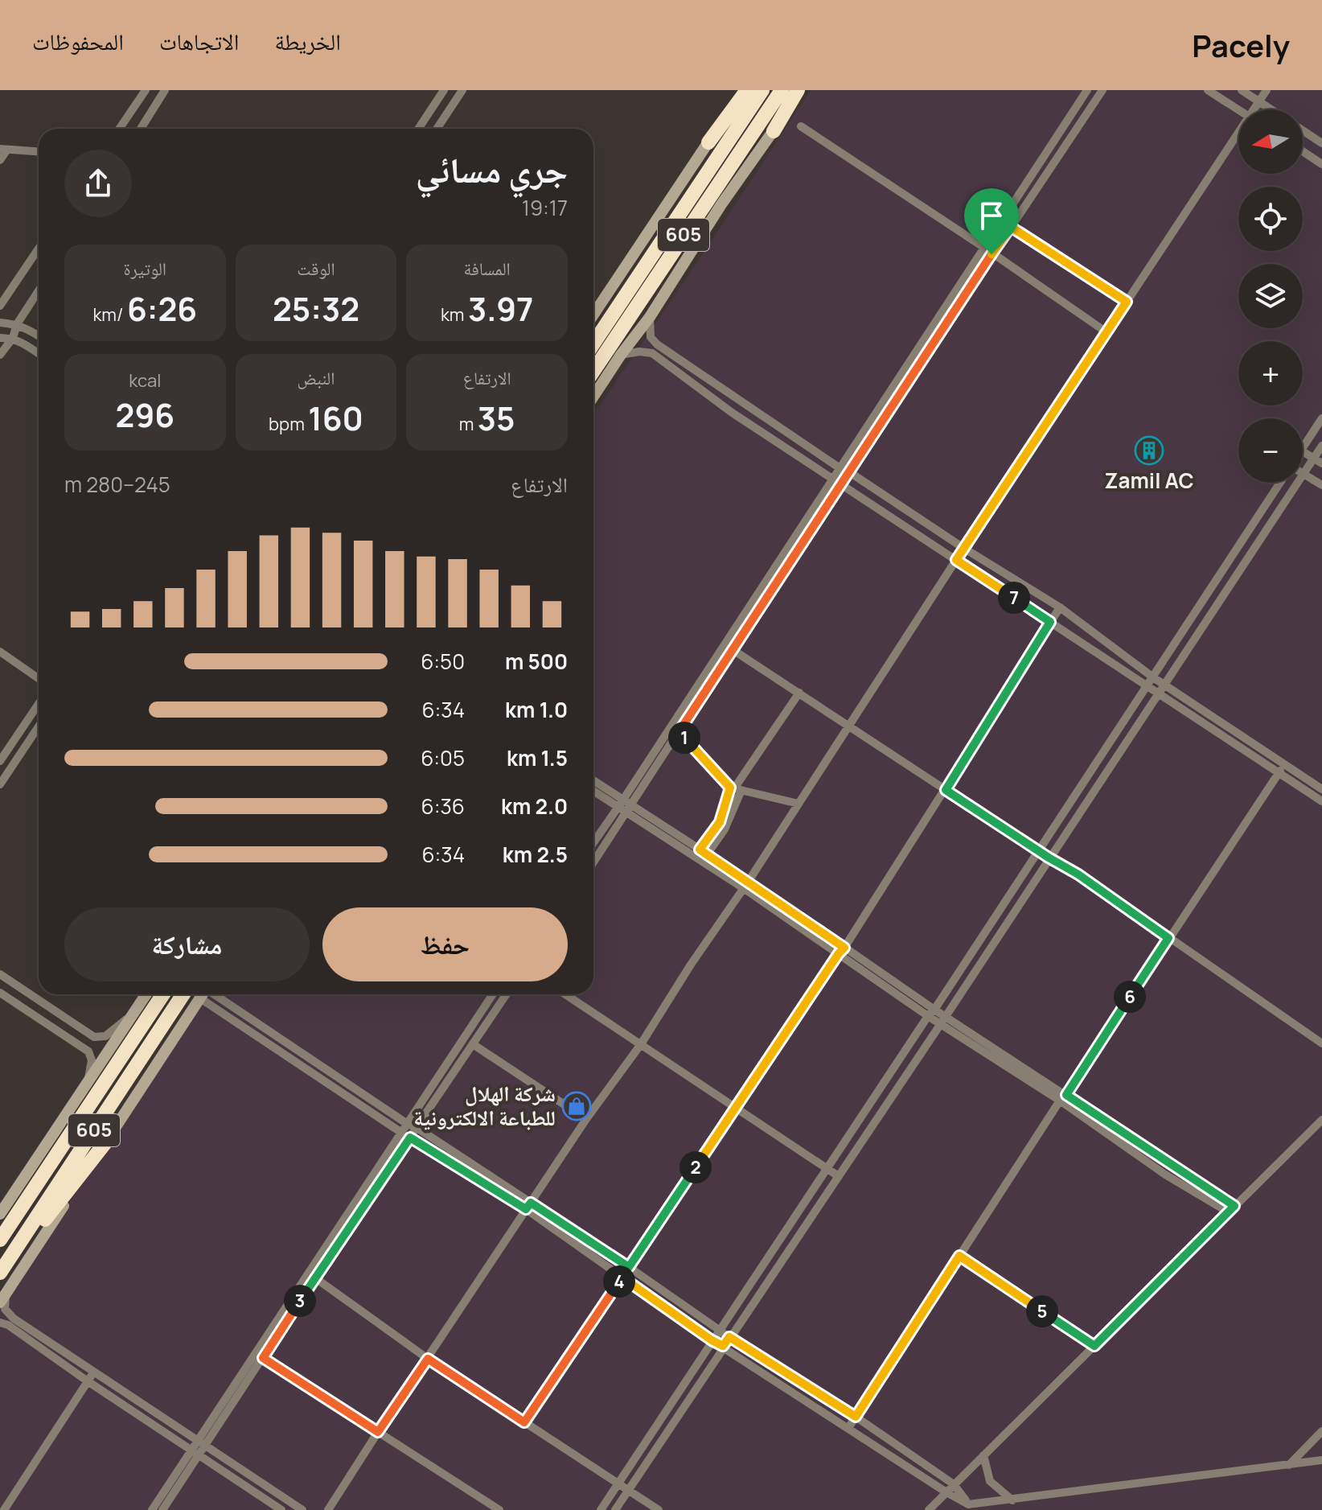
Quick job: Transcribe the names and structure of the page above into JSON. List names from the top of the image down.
{
  "streets": {
    "highway": ["605"]
  },
  "places": {
    "building": ["Zamil AC"],
    "shop": ["شركة الهلال للطباعة الالكترونية"]
  },
  "north": "left",
  "page": {
    "header": "Pacely",
    "nav": ["الخريطة", "الاتجاهات", "المحفوظات"],
    "map_buttons": ["+", "−"],
    "heading": ["جري مسائي", "19:17"],
    "stats": [
      ["المسافة", "3.97 km"],
      ["الوقت", "25:32"],
      ["الوتيرة", "6:26 /km"],
      ["الارتفاع", "35 m"],
      ["النبض", "160 bpm"],
      ["kcal", "296"]
    ],
    "chart": ["الارتفاع", "245–280 m"],
    "pins": [
      "7",
      "1",
      "6",
      "2",
      "4",
      "3",
      "5"
    ],
    "list": [
      {
        "name": "500 m",
        "note": "6:50"
      },
      {
        "name": "1.0 km",
        "note": "6:34"
      },
      {
        "name": "1.5 km",
        "note": "6:05"
      },
      {
        "name": "2.0 km",
        "note": "6:36"
      },
      {
        "name": "2.5 km",
        "note": "6:34"
      }
    ],
    "buttons": ["حفظ", "مشاركة"]
  }
}
